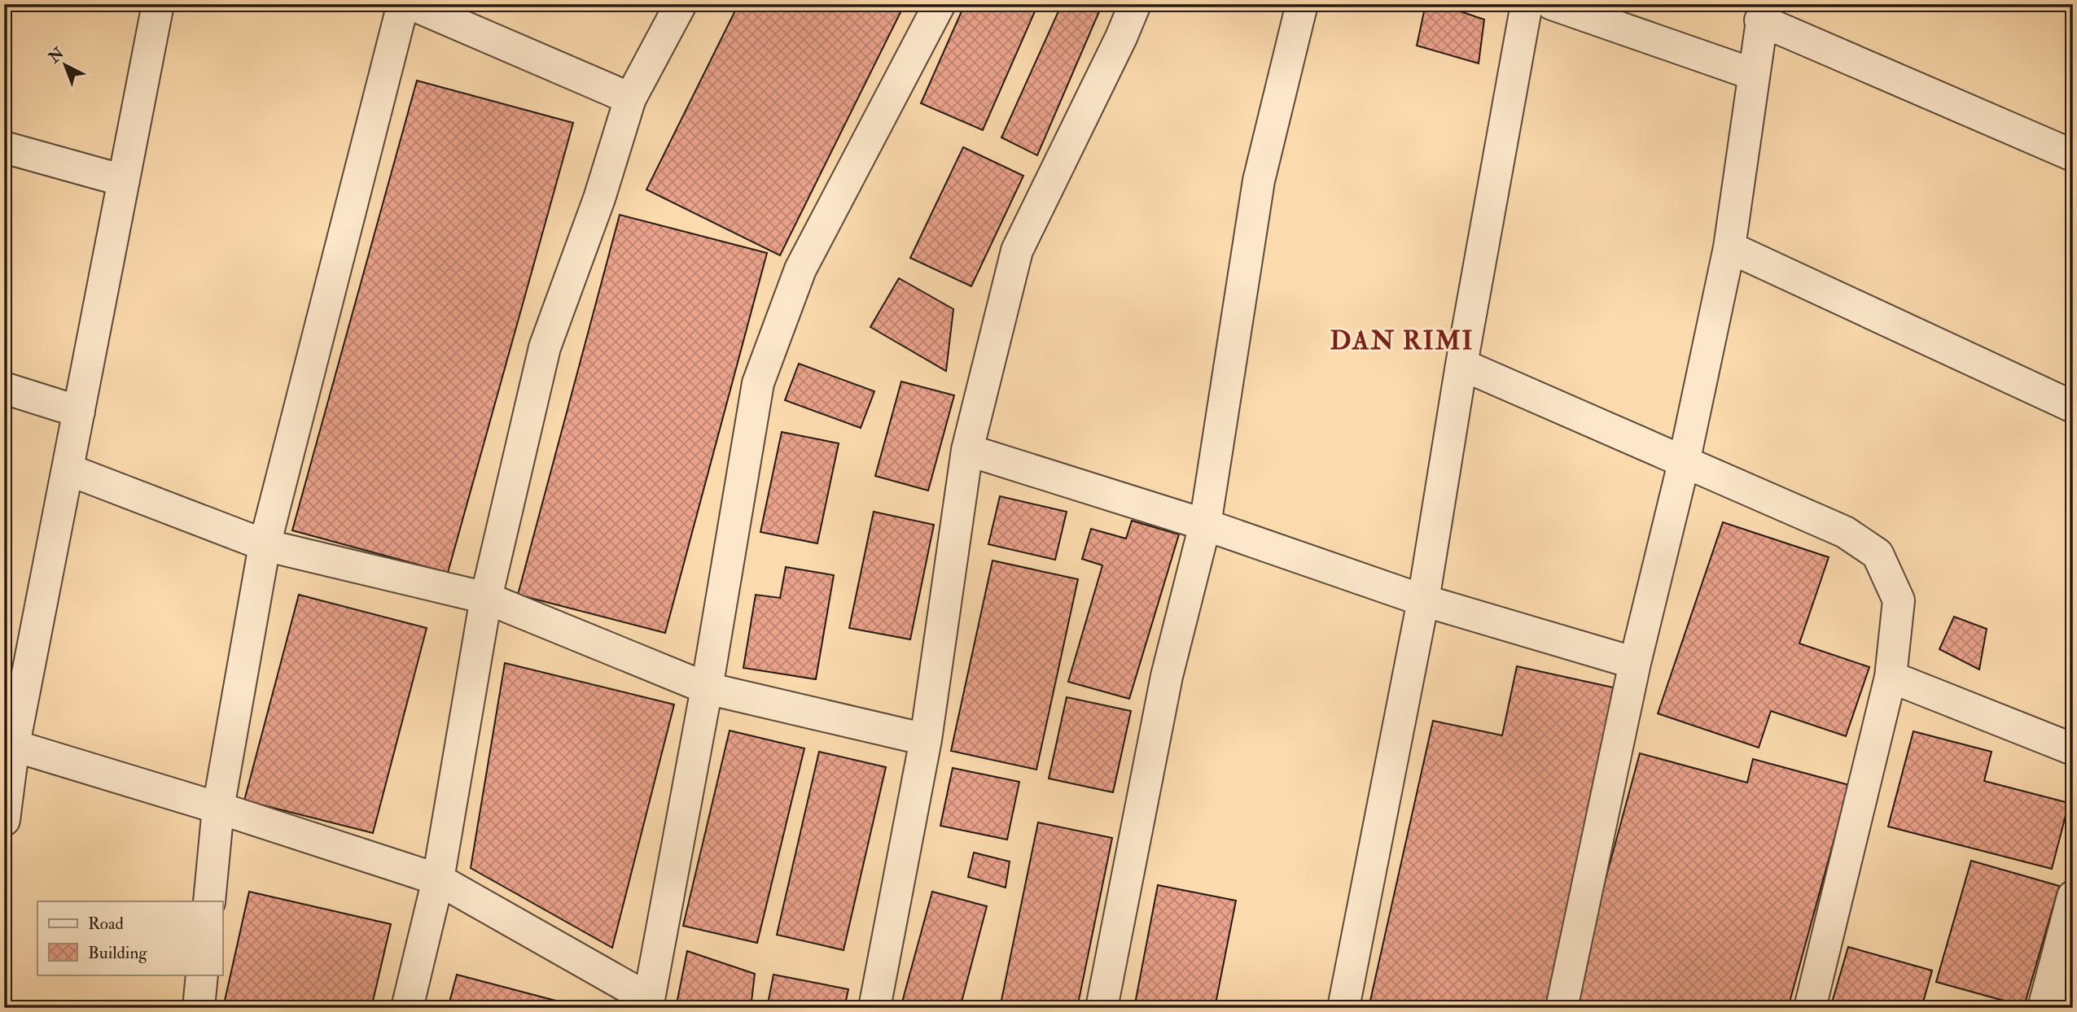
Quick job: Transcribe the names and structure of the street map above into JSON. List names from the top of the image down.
{
  "districts": ["DAN RIMI"],
  "legend": ["Road", "Building"],
  "north": "top left"
}
